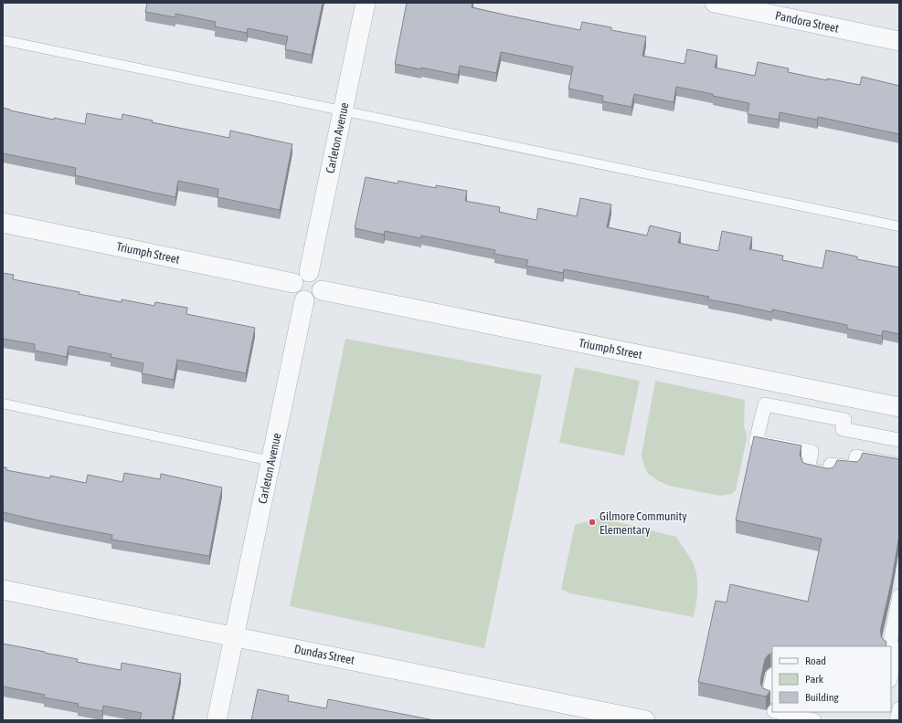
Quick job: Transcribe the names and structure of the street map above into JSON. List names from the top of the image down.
{
  "streets": {
    "street": [
      "Pandora Street",
      "Carleton Avenue",
      "Triumph Street",
      "Dundas Street"
    ]
  },
  "crossings": [
    ["Carleton Avenue", "Triumph Street"],
    ["Carleton Avenue", "Dundas Street"]
  ],
  "places": ["Gilmore Community Elementary"],
  "legend": ["Road", "Park", "Building"]
}
